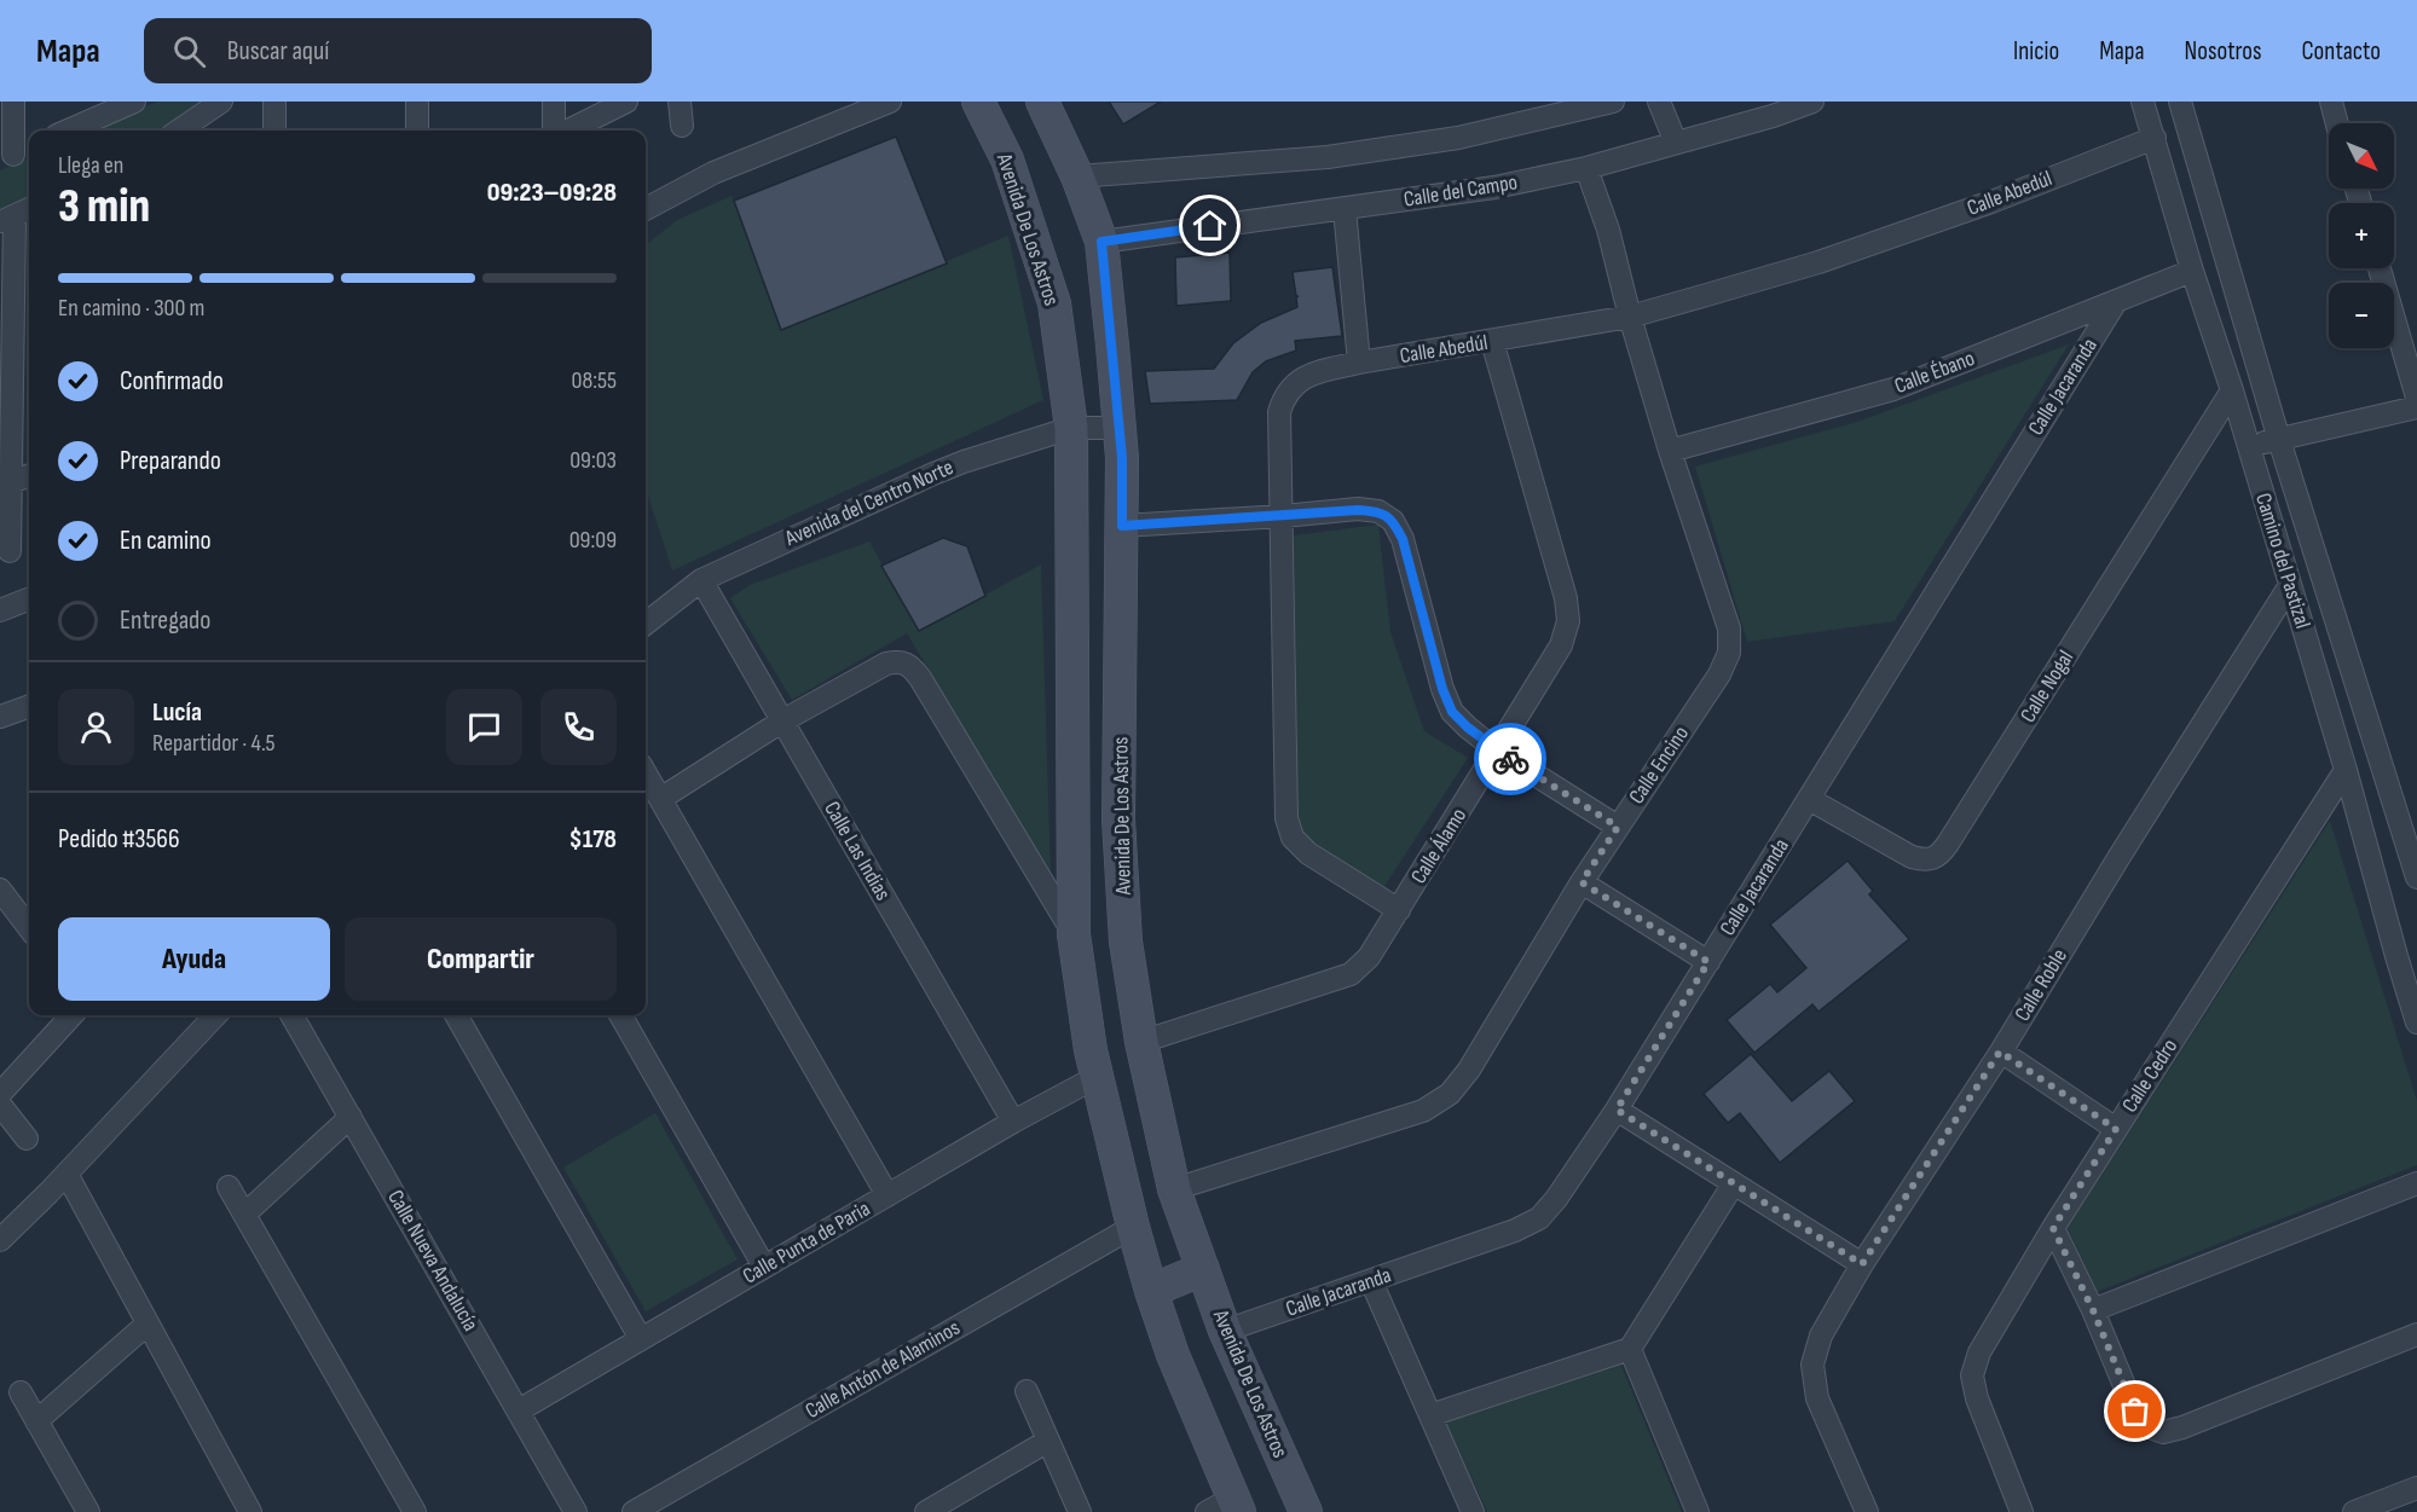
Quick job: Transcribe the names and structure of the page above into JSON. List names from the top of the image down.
{
  "streets": {
    "main road": ["Avenida De Los Astros"],
    "street": [
      "Calle del Campo",
      "Calle Abedúl",
      "Calle Ébano",
      "Calle Jacaranda",
      "Avenida del Centro Norte",
      "Camino del Pastizal",
      "Calle Nogal",
      "Calle Encino",
      "Calle Álamo",
      "Calle Las Indias",
      "Calle Roble",
      "Calle Cedro",
      "Calle Punta de Paria",
      "Calle Nueva Andalucía",
      "Calle Antón de Alaminos"
    ]
  },
  "crossings": [
    ["Calle del Campo", "Avenida De Los Astros"],
    ["Calle del Campo", "Calle Encino"],
    ["Calle Abedúl", "Camino del Pastizal"],
    ["Calle Abedúl", "Calle Encino"],
    ["Calle Abedúl", "Calle Álamo"],
    ["Avenida De Los Astros", "Calle Jacaranda"],
    ["Avenida De Los Astros", "Avenida del Centro Norte"],
    ["Avenida De Los Astros", "Calle Encino"],
    ["Avenida De Los Astros", "Calle Álamo"],
    ["Avenida De Los Astros", "Calle Punta de Paria"],
    ["Avenida De Los Astros", "Calle Antón de Alaminos"],
    ["Calle Ébano", "Calle Jacaranda"],
    ["Calle Ébano", "Camino del Pastizal"],
    ["Calle Ébano", "Calle Encino"],
    ["Calle Jacaranda", "Calle Nogal"],
    ["Avenida del Centro Norte", "Calle Las Indias"],
    ["Camino del Pastizal", "Calle Nogal"],
    ["Camino del Pastizal", "Calle Roble"],
    ["Camino del Pastizal", "Calle Cedro"],
    ["Calle Las Indias", "Calle Punta de Paria"],
    ["Calle Punta de Paria", "Calle Nueva Andalucía"]
  ],
  "north": "bottom right",
  "page": {
    "header": "Mapa",
    "search": "Buscar aquí",
    "nav": [
      "Inicio",
      "Mapa",
      "Nosotros",
      "Contacto"
    ],
    "map_buttons": ["+", "−"],
    "heading": ["3 min", "Llega en", "09:23–09:28"],
    "panel": [
      "Lucía",
      "Repartidor · 4.5",
      "Pedido #3566",
      "$178"
    ],
    "bar": "En camino · 300 m",
    "list": [
      ["Confirmado", "08:55"],
      ["Preparando", "09:03"],
      ["En camino", "09:09"],
      "Entregado"
    ],
    "buttons": ["Ayuda", "Compartir"]
  }
}
